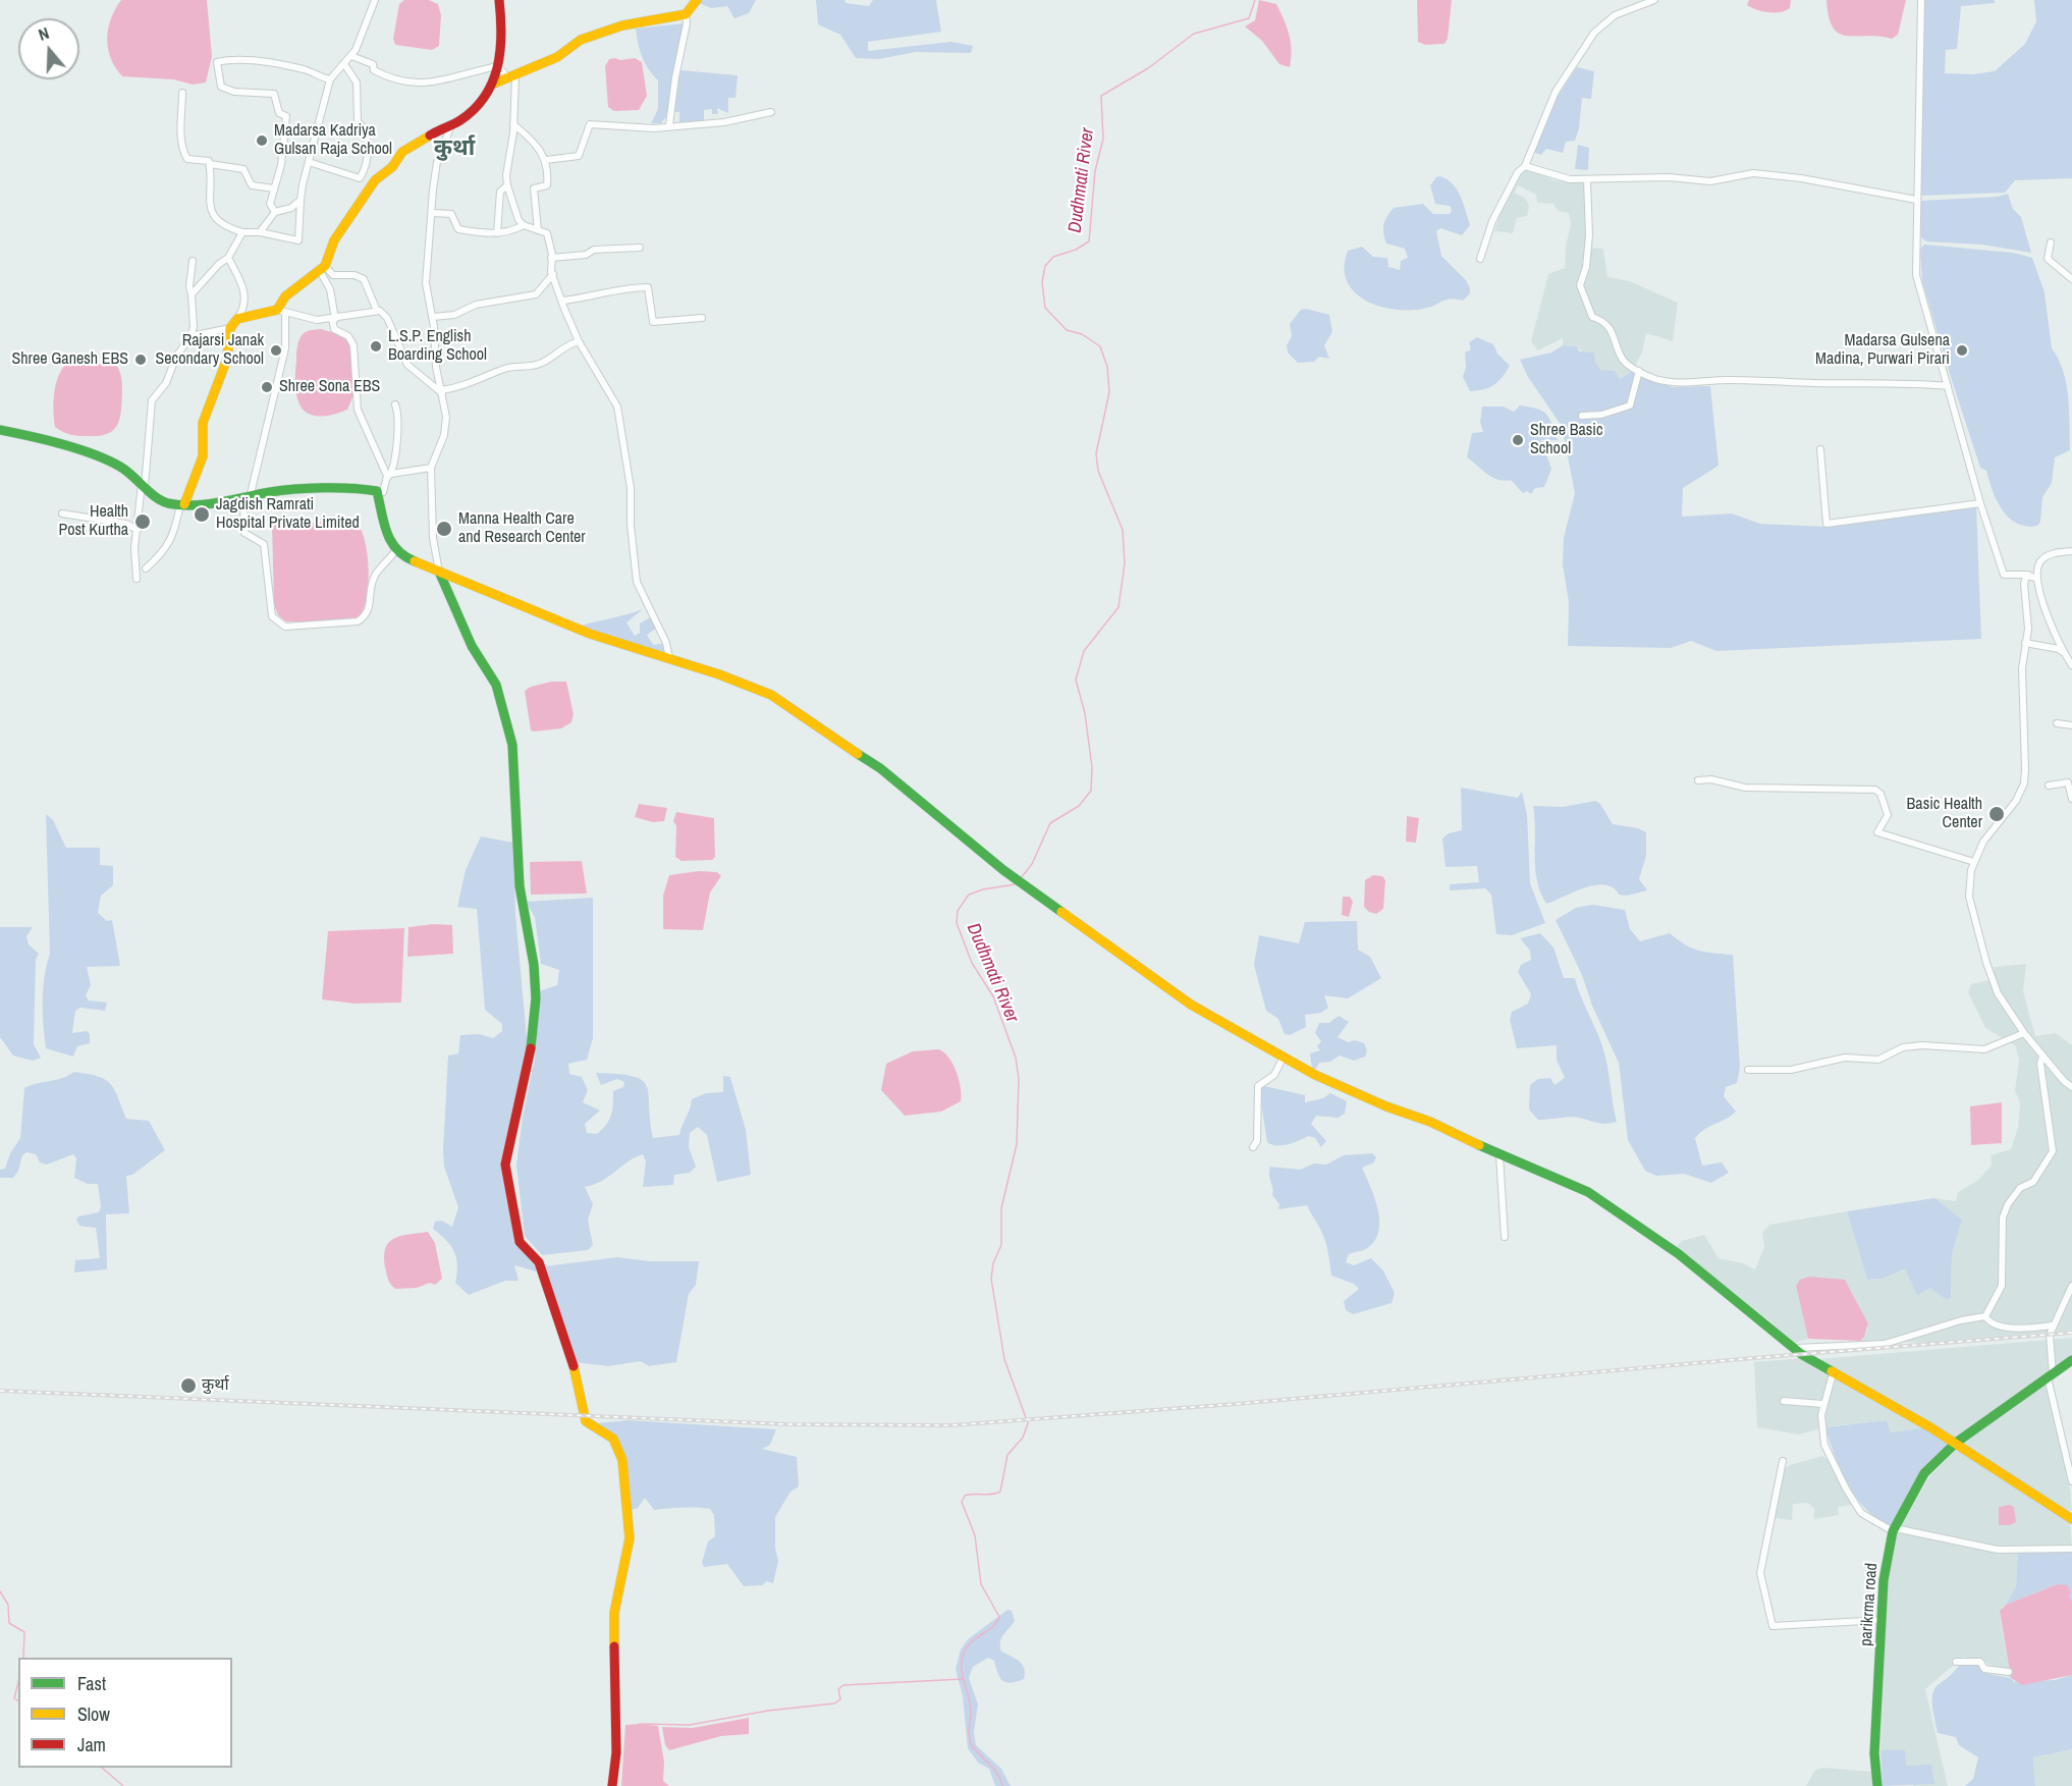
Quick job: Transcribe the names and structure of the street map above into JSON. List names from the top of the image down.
{
  "streets": {
    "street": ["parikrma road"]
  },
  "districts": ["कुर्था"],
  "water": ["Dudhmati River"],
  "places": [
    "Madarsa Kadriya Gulsan Raja School",
    "L.S.P. English Boarding School",
    "Rajarsi Janak Secondary School",
    "Madarsa Gulsena Madina, Purwari Pirari",
    "Shree Ganesh EBS",
    "Shree Sona EBS",
    "Shree Basic School",
    "Jagdish Ramrati Hospital Private Limited",
    "Health Post Kurtha",
    "Manna Health Care and Research Center",
    "Basic Health Center",
    "कुर्था"
  ],
  "legend": ["Fast", "Slow", "Jam"],
  "north": "top"
}
